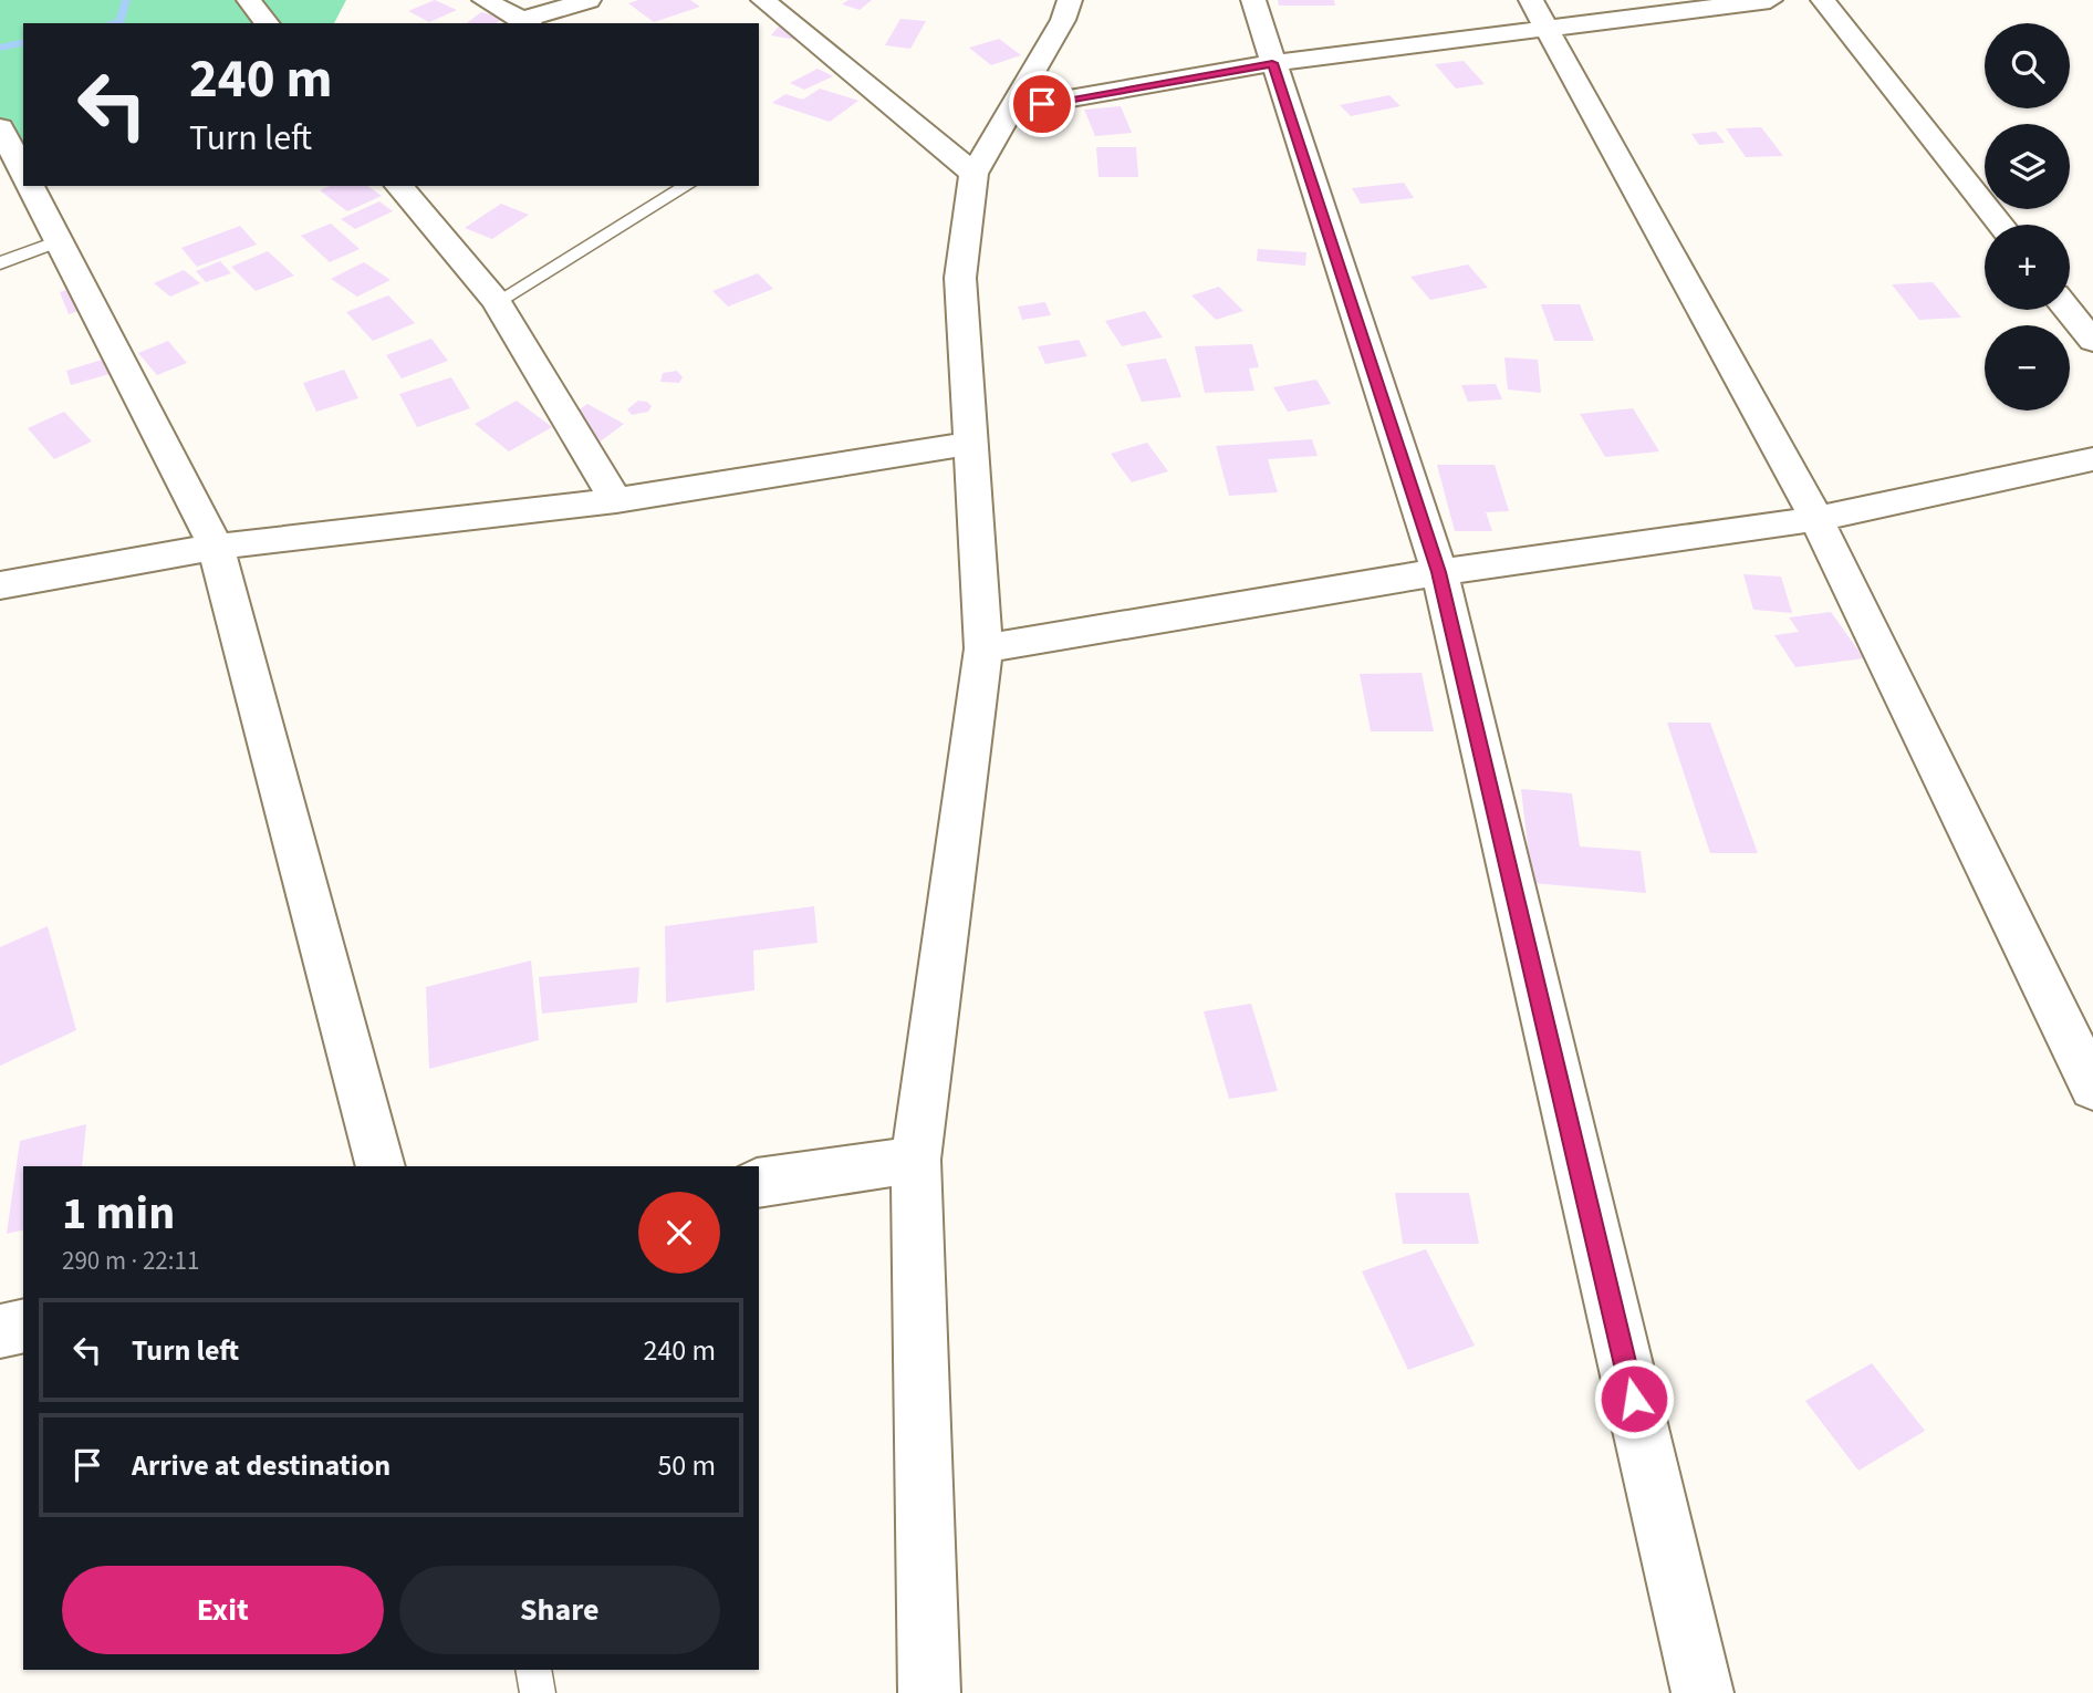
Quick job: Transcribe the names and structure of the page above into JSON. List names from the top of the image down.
{
  "page": {
    "map_buttons": ["+", "−"],
    "turn": ["240 m", "Turn left"],
    "heading": ["1 min", "290 m · 22:11"],
    "list": [
      {
        "name": "Turn left",
        "value": "240 m"
      },
      {
        "name": "Arrive at destination",
        "value": "50 m"
      }
    ],
    "buttons": ["Exit", "Share"]
  }
}
